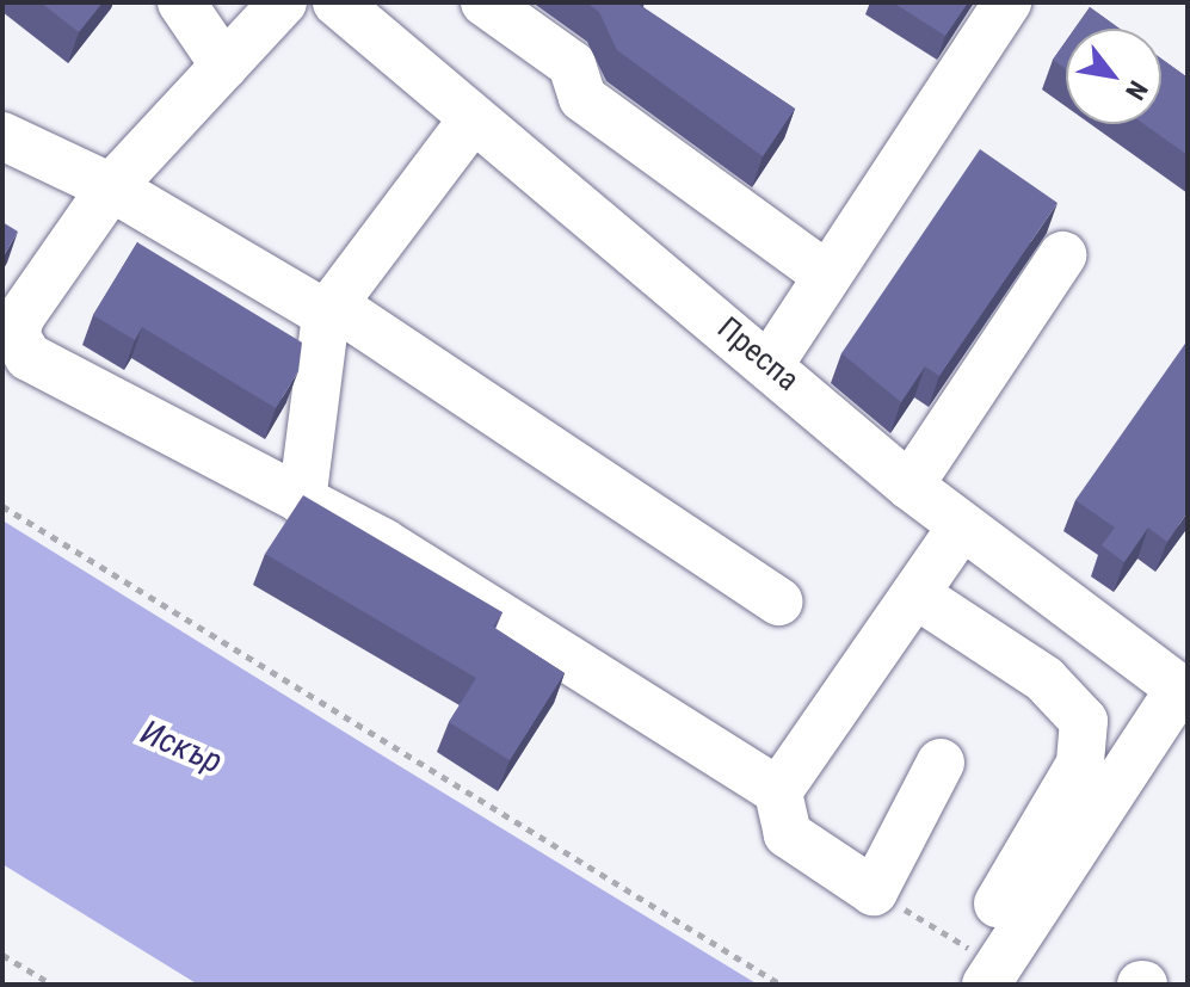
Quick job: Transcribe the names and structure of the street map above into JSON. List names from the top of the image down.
{
  "streets": {
    "street": ["Преспа"]
  },
  "water": ["Искър"],
  "north": "bottom right"
}
